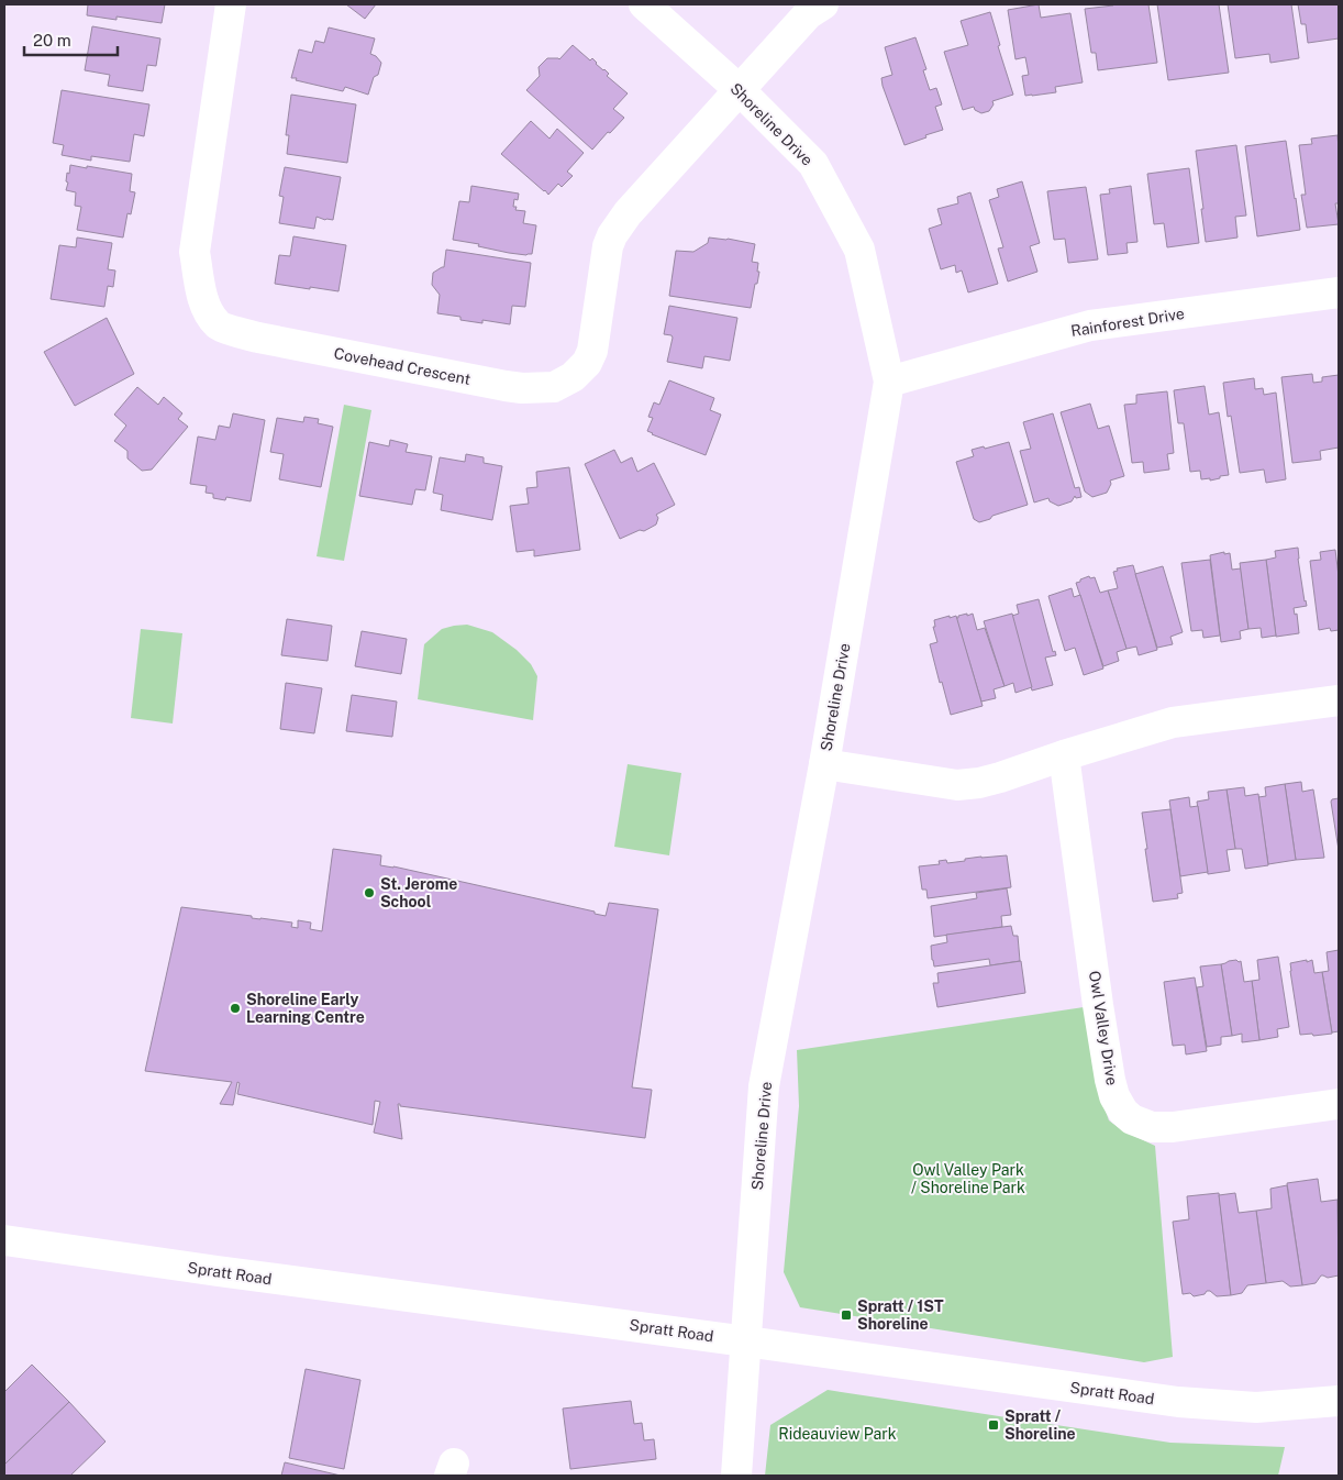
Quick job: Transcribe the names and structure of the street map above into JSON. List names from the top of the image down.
{
  "streets": {
    "street": [
      "Shoreline Drive",
      "Rainforest Drive",
      "Covehead Crescent",
      "Owl Valley Drive",
      "Spratt Road"
    ]
  },
  "crossings": [
    ["Shoreline Drive", "Rainforest Drive"],
    ["Shoreline Drive", "Covehead Crescent"],
    ["Shoreline Drive", "Spratt Road"]
  ],
  "parks": ["Owl Valley Park / Shoreline Park", "Rideauview Park"],
  "places": {
    "other": ["St. Jerome School", "Shoreline Early Learning Centre"],
    "transit": ["Spratt / 1ST Shoreline", "Spratt / Shoreline"]
  },
  "scale_bar": "20 m"
}
